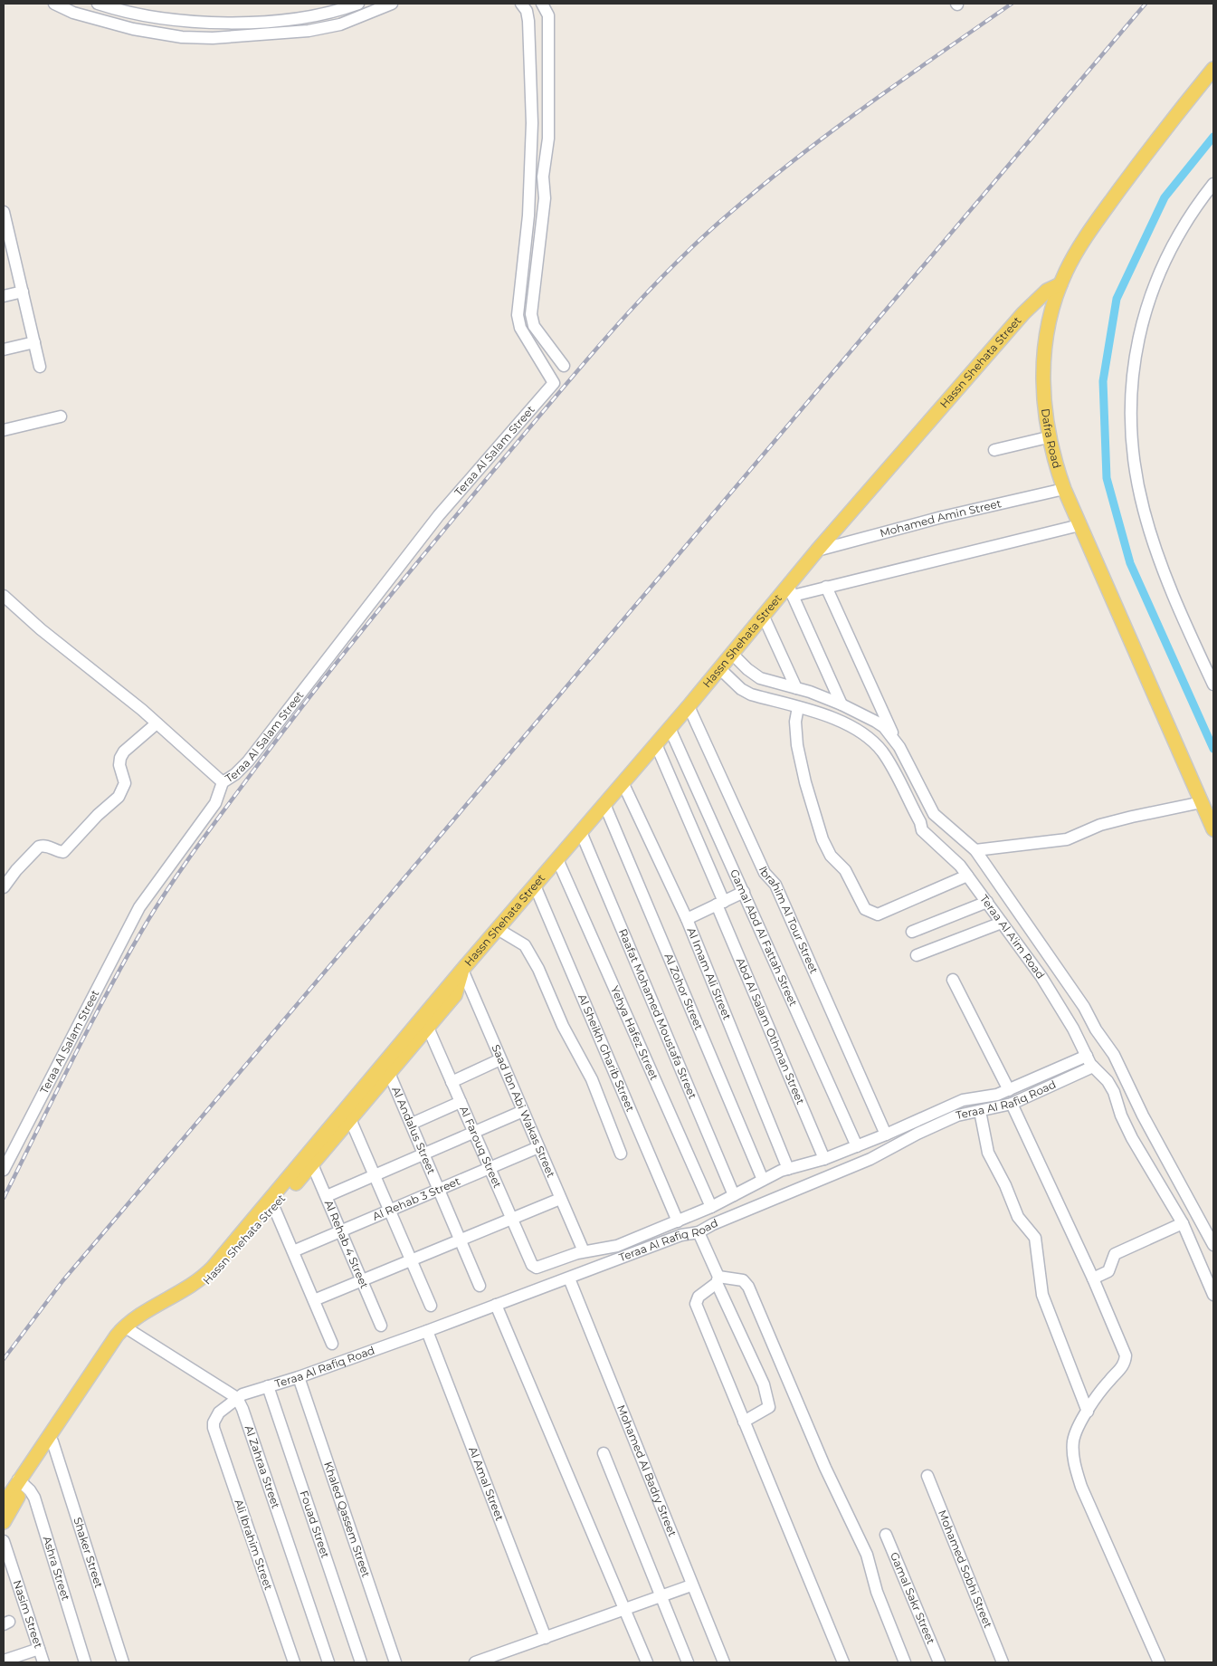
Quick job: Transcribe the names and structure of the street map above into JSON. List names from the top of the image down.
{
  "streets": {
    "main road": ["Hassn Shehata Street", "Dafra Road"],
    "street": [
      "Teraa Al Salam Street",
      "Mohamed Amin Street",
      "Ibrahim Al Tour Street",
      "Teraa Al A'im Road",
      "Gamal Abd Al Fattah Street",
      "Al Imam Ali Street",
      "Al Zohor Street",
      "Raafat Mohamed Moustafa Street",
      "Abd Al Salam Othman Street",
      "Yehya Hafez Street",
      "Al Sheikh Gharib Street",
      "Teraa Al Rafiq Road",
      "Saad Ibn Abi Wakas Street",
      "Al Andalus Street",
      "Al Farouq Street",
      "Al Rehab 3 Street",
      "Al Rehab 4 Street",
      "Al Zahraa Street",
      "Mohamed Al Badry Street",
      "Al Amal Street",
      "Khaled Qassem Street",
      "Fouad Street",
      "Ali Ibrahim Street",
      "Shaker Street",
      "Ashra Street",
      "Mohamed Sobhi Street",
      "Gamal Sakr Street",
      "Nasim Street"
    ]
  },
  "crossings": [
    ["Hassn Shehata Street", "Dafra Road"],
    ["Hassn Shehata Street", "Mohamed Amin Street"],
    ["Hassn Shehata Street", "Ibrahim Al Tour Street"],
    ["Hassn Shehata Street", "Teraa Al A'im Road"],
    ["Hassn Shehata Street", "Gamal Abd Al Fattah Street"],
    ["Hassn Shehata Street", "Al Imam Ali Street"],
    ["Hassn Shehata Street", "Al Zohor Street"],
    ["Hassn Shehata Street", "Raafat Mohamed Moustafa Street"],
    ["Hassn Shehata Street", "Abd Al Salam Othman Street"],
    ["Hassn Shehata Street", "Yehya Hafez Street"],
    ["Hassn Shehata Street", "Al Sheikh Gharib Street"],
    ["Hassn Shehata Street", "Saad Ibn Abi Wakas Street"],
    ["Hassn Shehata Street", "Al Andalus Street"],
    ["Hassn Shehata Street", "Al Farouq Street"],
    ["Hassn Shehata Street", "Al Rehab 4 Street"],
    ["Hassn Shehata Street", "Shaker Street"],
    ["Hassn Shehata Street", "Ashra Street"],
    ["Dafra Road", "Mohamed Amin Street"],
    ["Ibrahim Al Tour Street", "Teraa Al Rafiq Road"],
    ["Teraa Al A'im Road", "Teraa Al Rafiq Road"],
    ["Gamal Abd Al Fattah Street", "Teraa Al Rafiq Road"],
    ["Al Imam Ali Street", "Teraa Al Rafiq Road"],
    ["Al Zohor Street", "Teraa Al Rafiq Road"],
    ["Raafat Mohamed Moustafa Street", "Teraa Al Rafiq Road"],
    ["Abd Al Salam Othman Street", "Teraa Al Rafiq Road"],
    ["Yehya Hafez Street", "Teraa Al Rafiq Road"],
    ["Al Sheikh Gharib Street", "Teraa Al Rafiq Road"],
    ["Teraa Al Rafiq Road", "Saad Ibn Abi Wakas Street"],
    ["Teraa Al Rafiq Road", "Al Farouq Street"],
    ["Teraa Al Rafiq Road", "Al Zahraa Street"],
    ["Teraa Al Rafiq Road", "Mohamed Al Badry Street"],
    ["Teraa Al Rafiq Road", "Al Amal Street"],
    ["Teraa Al Rafiq Road", "Khaled Qassem Street"],
    ["Teraa Al Rafiq Road", "Fouad Street"],
    ["Teraa Al Rafiq Road", "Ali Ibrahim Street"],
    ["Saad Ibn Abi Wakas Street", "Al Rehab 3 Street"],
    ["Al Andalus Street", "Al Rehab 3 Street"],
    ["Al Farouq Street", "Al Rehab 3 Street"],
    ["Al Rehab 3 Street", "Al Rehab 4 Street"]
  ]
}
